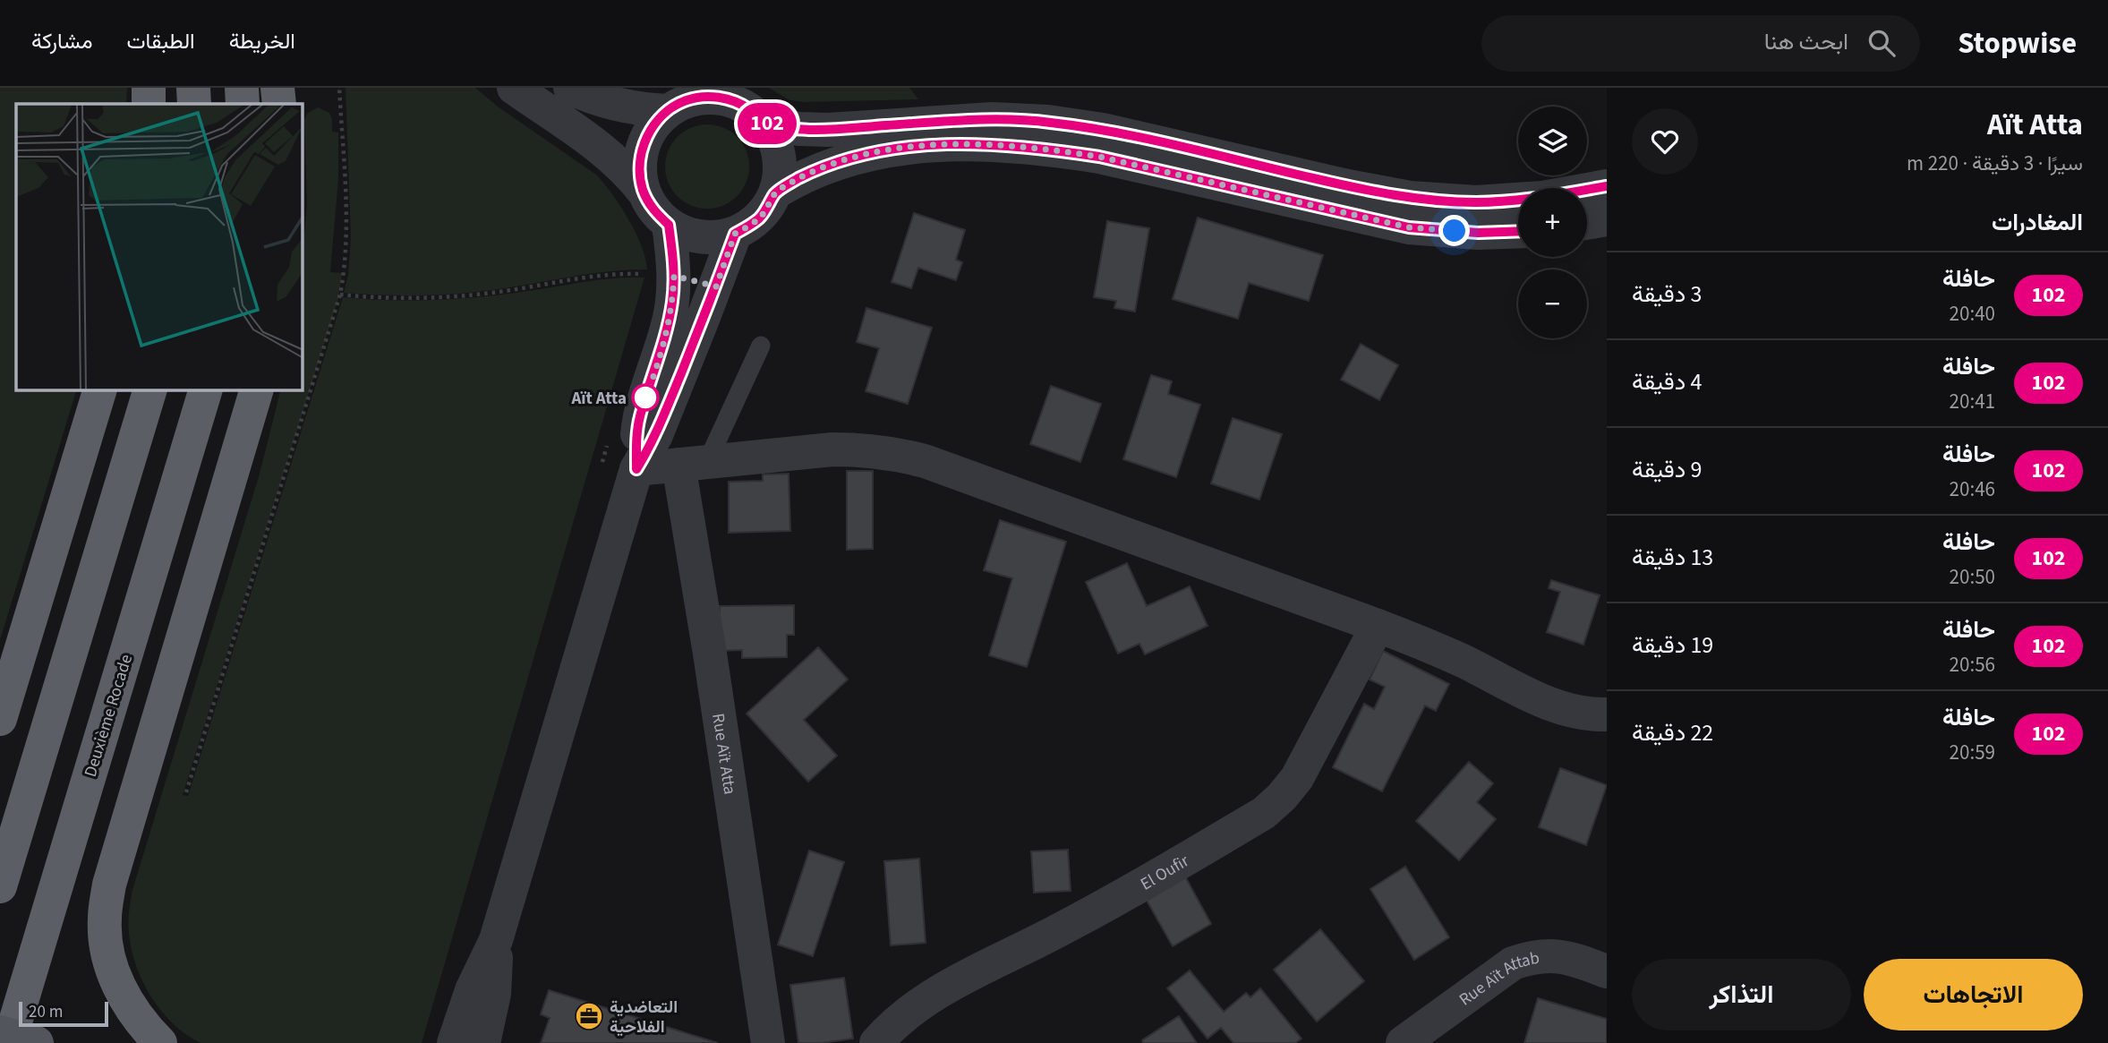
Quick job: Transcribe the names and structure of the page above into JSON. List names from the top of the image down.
{
  "streets": {
    "highway": ["Deuxième Rocade"],
    "street": ["Rue Aït Atta", "El Oufir", "Rue Aït Attab"]
  },
  "places": {
    "other": ["Aït Atta"],
    "office": ["التعاضدية الفلاحية"]
  },
  "lines": ["bus line 102"],
  "scale_bar": "20 m",
  "page": {
    "header": "Stopwise",
    "search": "ابحث هنا",
    "nav": ["الخريطة", "الطبقات", "مشاركة"],
    "heading": [
      ["Aït Atta", "سيرًا · 3 دقيقة · 220 m"],
      "المغادرات"
    ],
    "on_map": "102",
    "map_buttons": ["+", "−"],
    "list": [
      {
        "mark": "102",
        "name": "حافلة",
        "note": "20:40",
        "value": "3 دقيقة"
      },
      {
        "mark": "102",
        "name": "حافلة",
        "note": "20:41",
        "value": "4 دقيقة"
      },
      {
        "mark": "102",
        "name": "حافلة",
        "note": "20:46",
        "value": "9 دقيقة"
      },
      {
        "mark": "102",
        "name": "حافلة",
        "note": "20:50",
        "value": "13 دقيقة"
      },
      {
        "mark": "102",
        "name": "حافلة",
        "note": "20:56",
        "value": "19 دقيقة"
      },
      {
        "mark": "102",
        "name": "حافلة",
        "note": "20:59",
        "value": "22 دقيقة"
      }
    ],
    "buttons": ["الاتجاهات", "التذاكر"],
    "scale": "20 m"
  }
}
